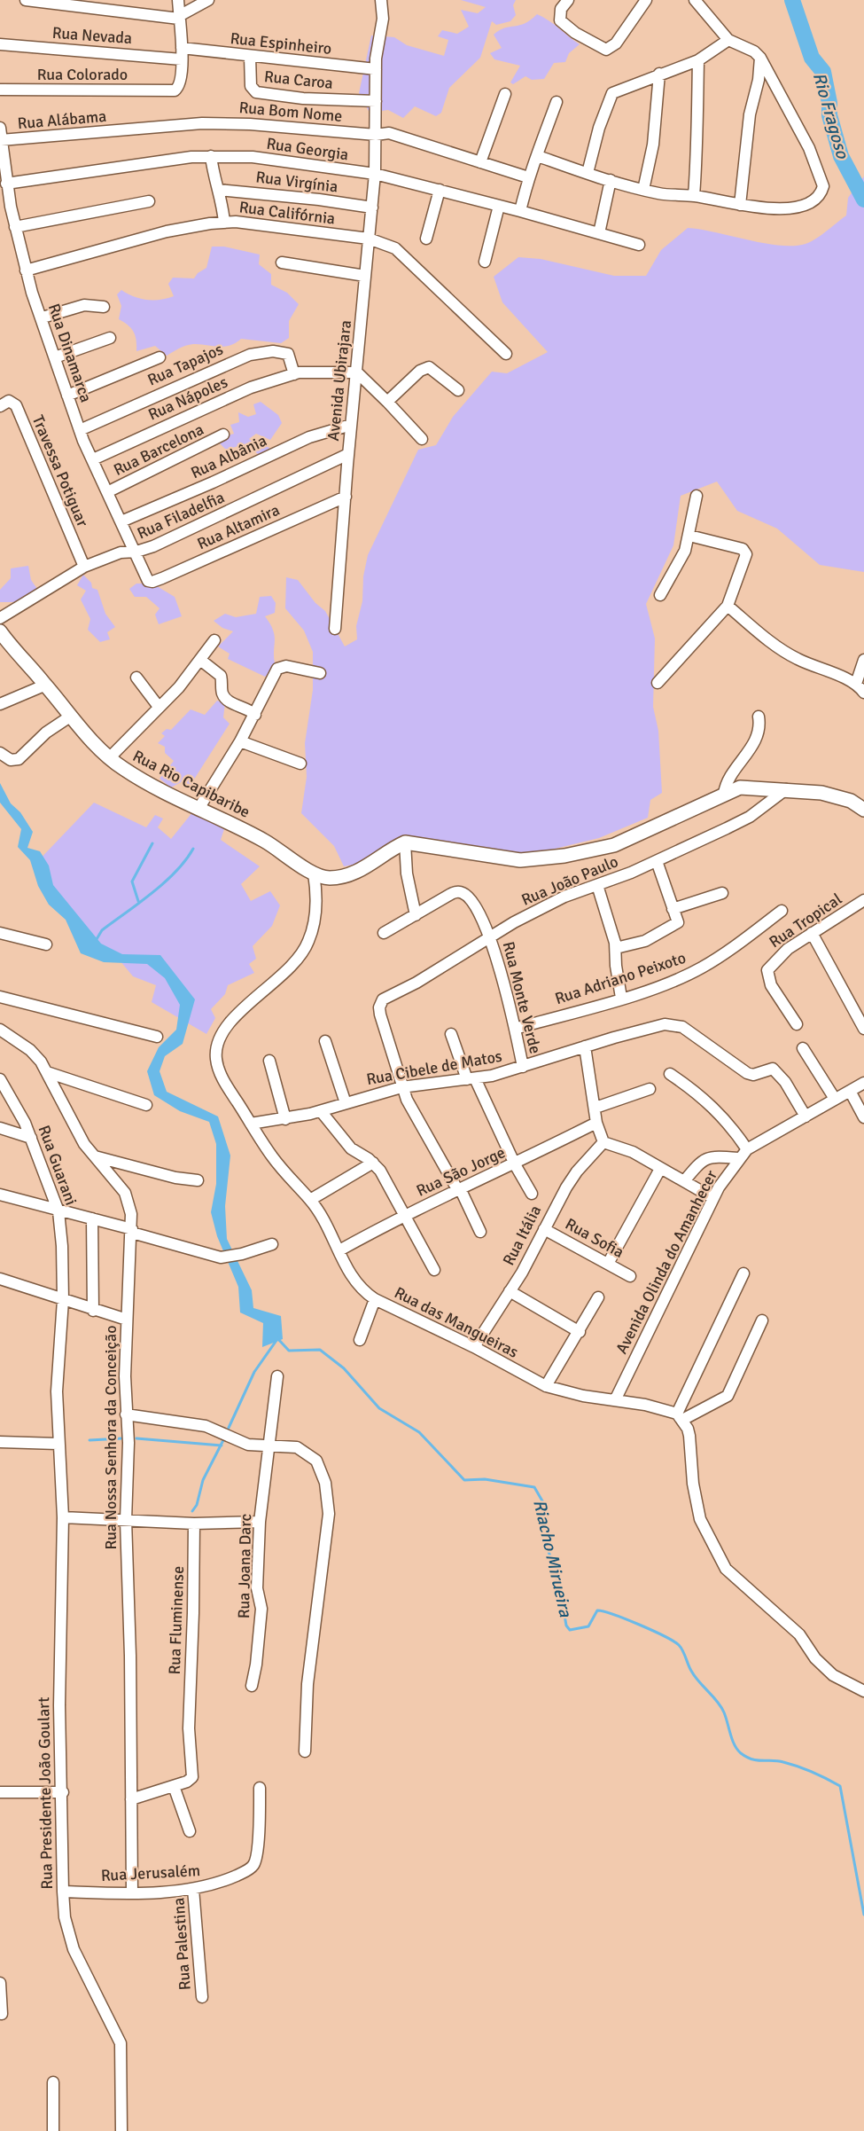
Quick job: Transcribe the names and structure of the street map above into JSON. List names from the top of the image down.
{
  "streets": {
    "street": [
      "Rua Nevada",
      "Rua Espinheiro",
      "Rua Colorado",
      "Rua Caroa",
      "Rua Bom Nome",
      "Rua Alábama",
      "Rua Georgia",
      "Rua Virgínia",
      "Rua Califórnia",
      "Rua Dinamarca",
      "Rua Tapajos",
      "Avenida Ubirajara",
      "Rua Nápoles",
      "Rua Barcelona",
      "Rua Albânia",
      "Travessa Potiguar",
      "Rua Filadelfia",
      "Rua Altamira",
      "Rua Rio Capibaribe",
      "Rua João Paulo",
      "Rua Tropical",
      "Rua Adriano Peixoto",
      "Rua Monte Verde",
      "Rua Cibele de Matos",
      "Rua Guarani",
      "Rua São Jorge",
      "Rua Itália",
      "Rua Sofia",
      "Avenida Olinda do Amanhecer",
      "Rua das Mangueiras",
      "Rua Nossa Senhora da Conceição",
      "Rua Joana Darc",
      "Rua Fluminense",
      "Rua Presidente João Goulart",
      "Rua Jerusalém",
      "Rua Palestina"
    ]
  },
  "crossings": [
    ["Rua Nevada", "Rua Espinheiro"],
    ["Rua Nevada", "Rua Colorado"],
    ["Rua Espinheiro", "Rua Colorado"],
    ["Rua Espinheiro", "Rua Caroa"],
    ["Rua Espinheiro", "Avenida Ubirajara"],
    ["Rua Caroa", "Avenida Ubirajara"],
    ["Rua Bom Nome", "Rua Alábama"],
    ["Rua Bom Nome", "Avenida Ubirajara"],
    ["Rua Alábama", "Rua Dinamarca"],
    ["Rua Georgia", "Rua Dinamarca"],
    ["Rua Georgia", "Avenida Ubirajara"],
    ["Rua Virgínia", "Avenida Ubirajara"],
    ["Rua Califórnia", "Rua Dinamarca"],
    ["Rua Califórnia", "Avenida Ubirajara"],
    ["Rua Dinamarca", "Rua Tapajos"],
    ["Rua Dinamarca", "Rua Nápoles"],
    ["Rua Dinamarca", "Rua Barcelona"],
    ["Rua Dinamarca", "Rua Albânia"],
    ["Rua Dinamarca", "Rua Filadelfia"],
    ["Rua Dinamarca", "Rua Altamira"],
    ["Rua Tapajos", "Rua Nápoles"],
    ["Avenida Ubirajara", "Rua Nápoles"],
    ["Avenida Ubirajara", "Rua Albânia"],
    ["Avenida Ubirajara", "Rua Filadelfia"],
    ["Avenida Ubirajara", "Rua Altamira"],
    ["Travessa Potiguar", "Rua Filadelfia"],
    ["Rua Rio Capibaribe", "Rua das Mangueiras"],
    ["Rua João Paulo", "Rua Monte Verde"],
    ["Rua João Paulo", "Rua Cibele de Matos"],
    ["Rua Adriano Peixoto", "Rua Monte Verde"],
    ["Rua Monte Verde", "Rua Cibele de Matos"],
    ["Rua Cibele de Matos", "Avenida Olinda do Amanhecer"],
    ["Rua Cibele de Matos", "Rua das Mangueiras"],
    ["Rua Guarani", "Rua Presidente João Goulart"],
    ["Rua São Jorge", "Rua das Mangueiras"],
    ["Rua Itália", "Rua Sofia"],
    ["Rua Itália", "Rua das Mangueiras"],
    ["Avenida Olinda do Amanhecer", "Rua das Mangueiras"],
    ["Rua Nossa Senhora da Conceição", "Rua Jerusalém"],
    ["Rua Presidente João Goulart", "Rua Jerusalém"],
    ["Rua Jerusalém", "Rua Palestina"]
  ],
  "water": ["Rio Fragoso", "Riacho Mirueira"]
}
